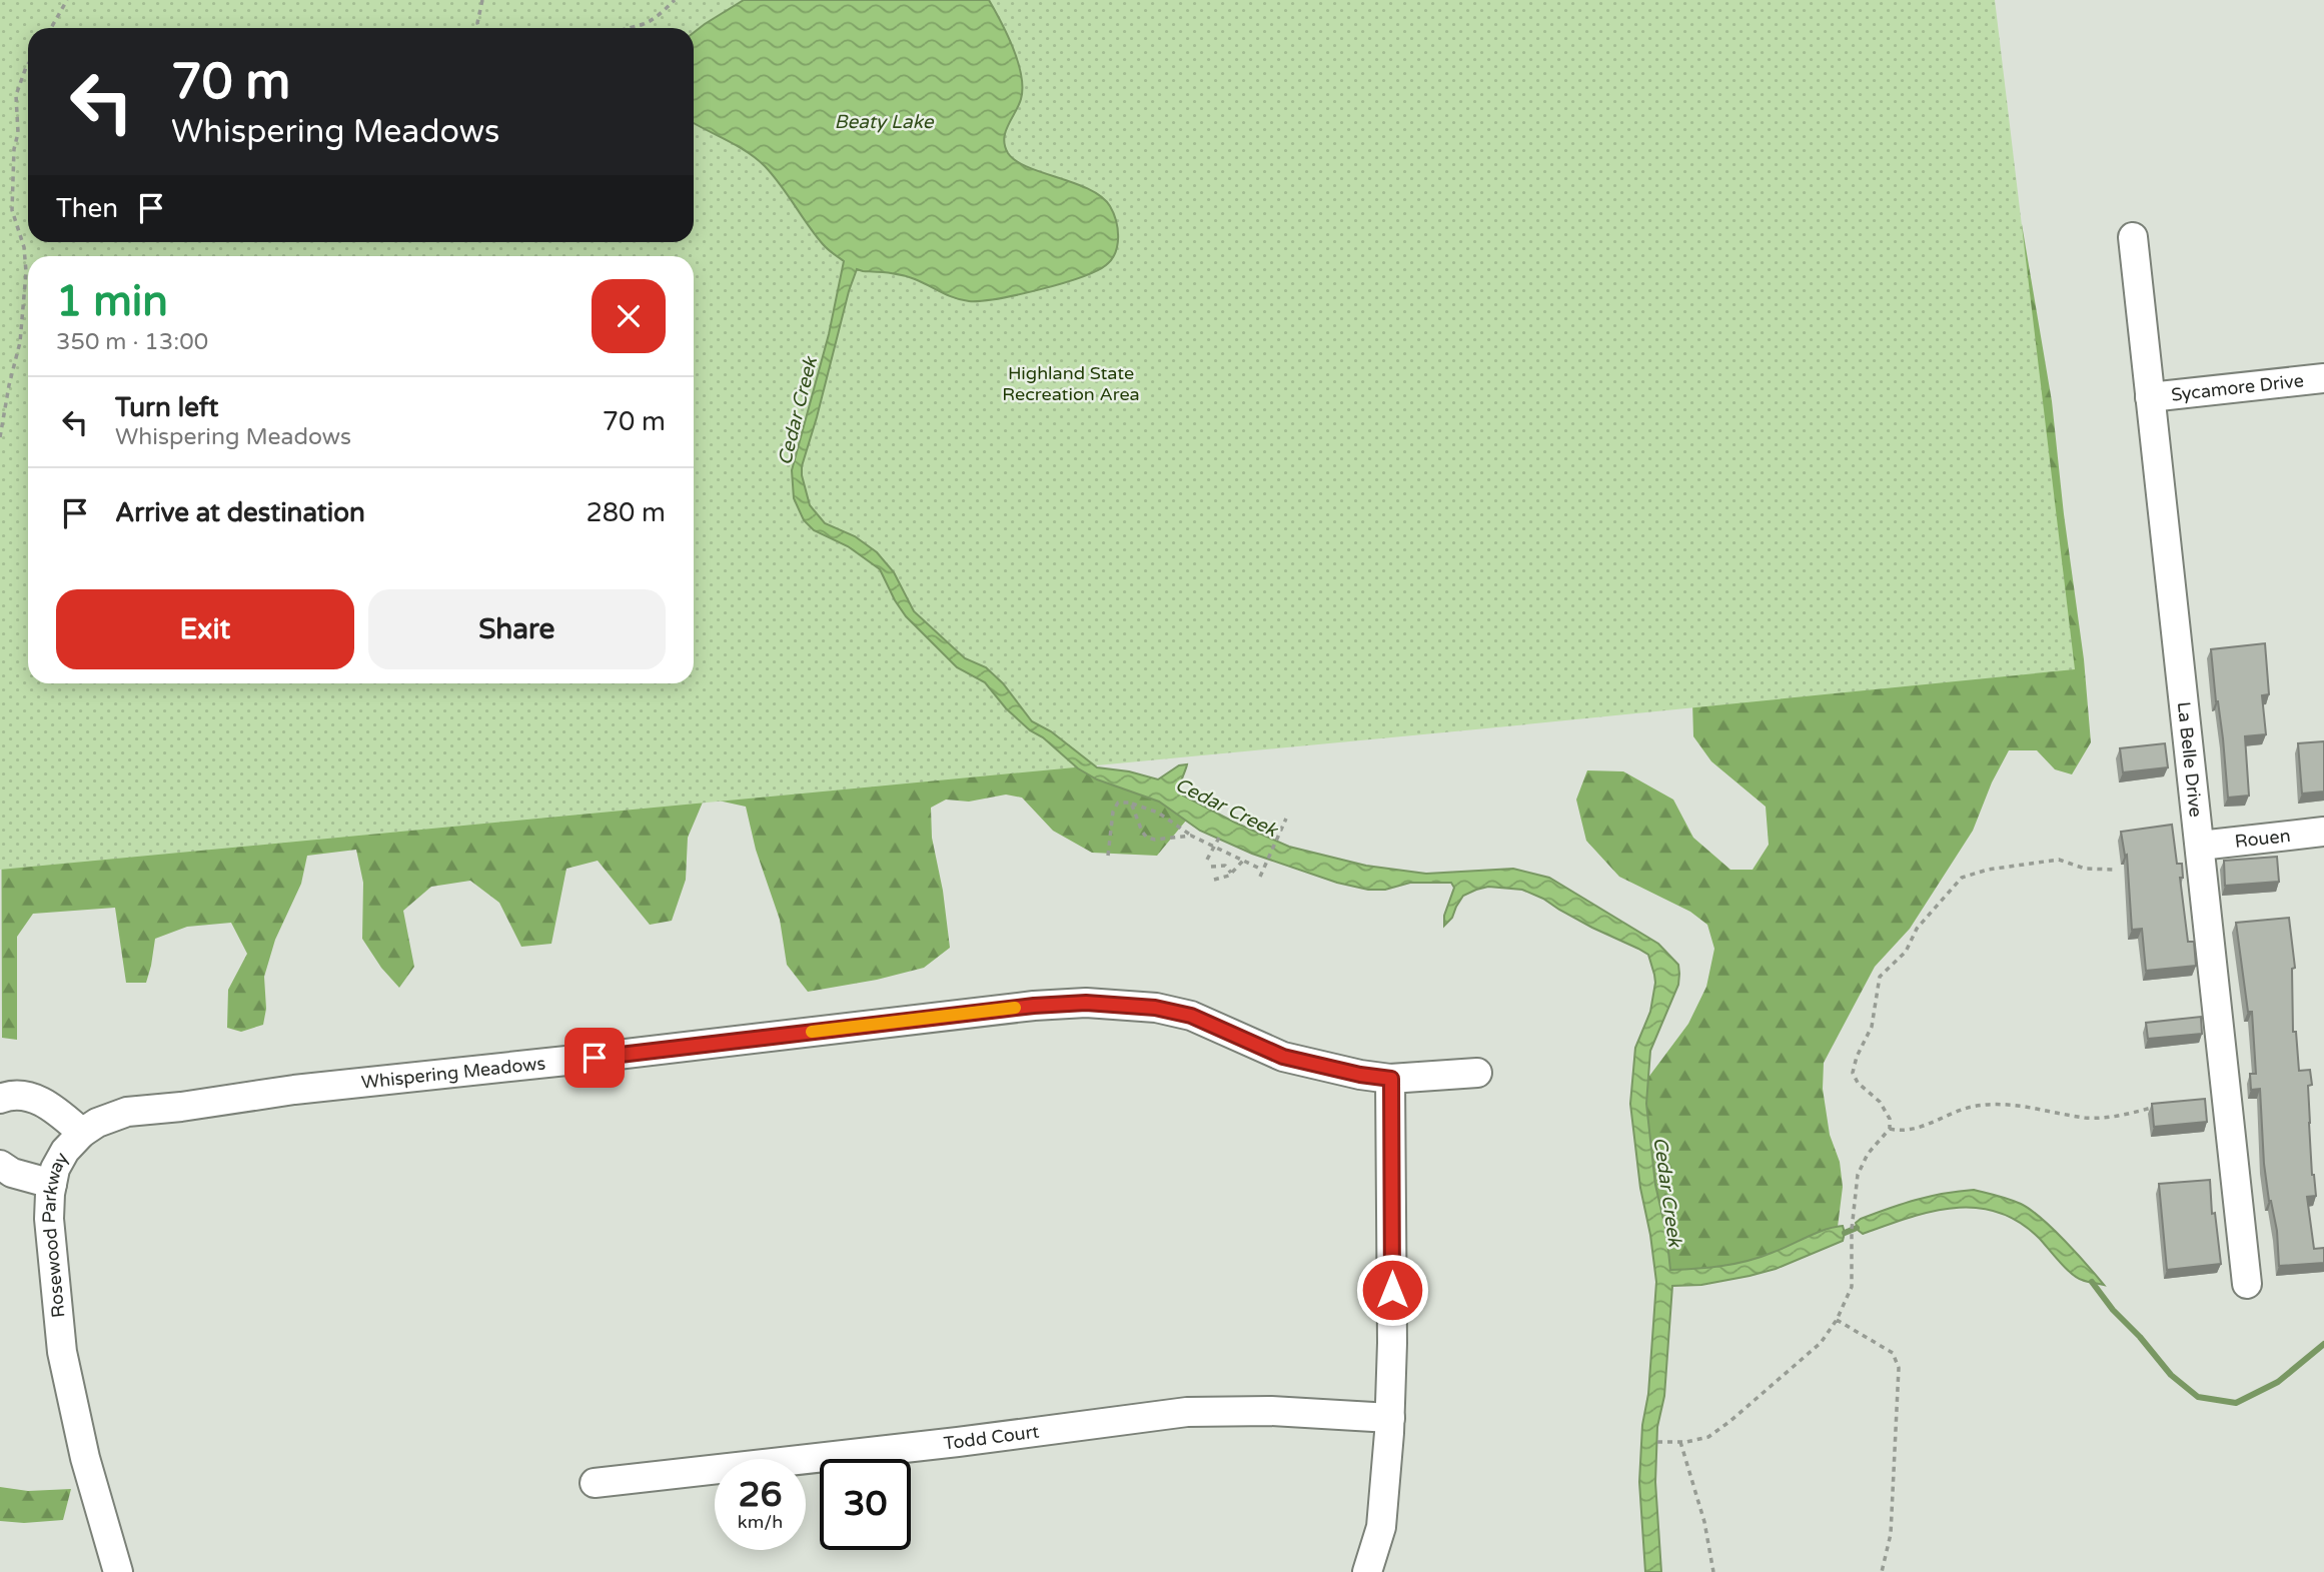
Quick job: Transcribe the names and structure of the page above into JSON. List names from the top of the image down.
{
  "streets": {
    "street": [
      "Sycamore Drive",
      "La Belle Drive",
      "Rouen",
      "Whispering Meadows",
      "Rosewood Parkway",
      "Todd Court"
    ]
  },
  "crossings": [
    ["Sycamore Drive", "La Belle Drive"],
    ["La Belle Drive", "Rouen"],
    ["Whispering Meadows", "Rosewood Parkway"]
  ],
  "water": ["Beaty Lake", "Cedar Creek"],
  "parks": ["Highland State Recreation Area"],
  "page": {
    "turn": ["70 m", "Whispering Meadows"],
    "then": "Then",
    "heading": ["1 min", "350 m · 13:00"],
    "list": [
      {
        "name": "Turn left",
        "note": "Whispering Meadows",
        "value": "70 m"
      },
      {
        "name": "Arrive at destination",
        "value": "280 m"
      }
    ],
    "buttons": ["Exit", "Share"],
    "speed": "26 km/h",
    "limit": "30"
  }
}
